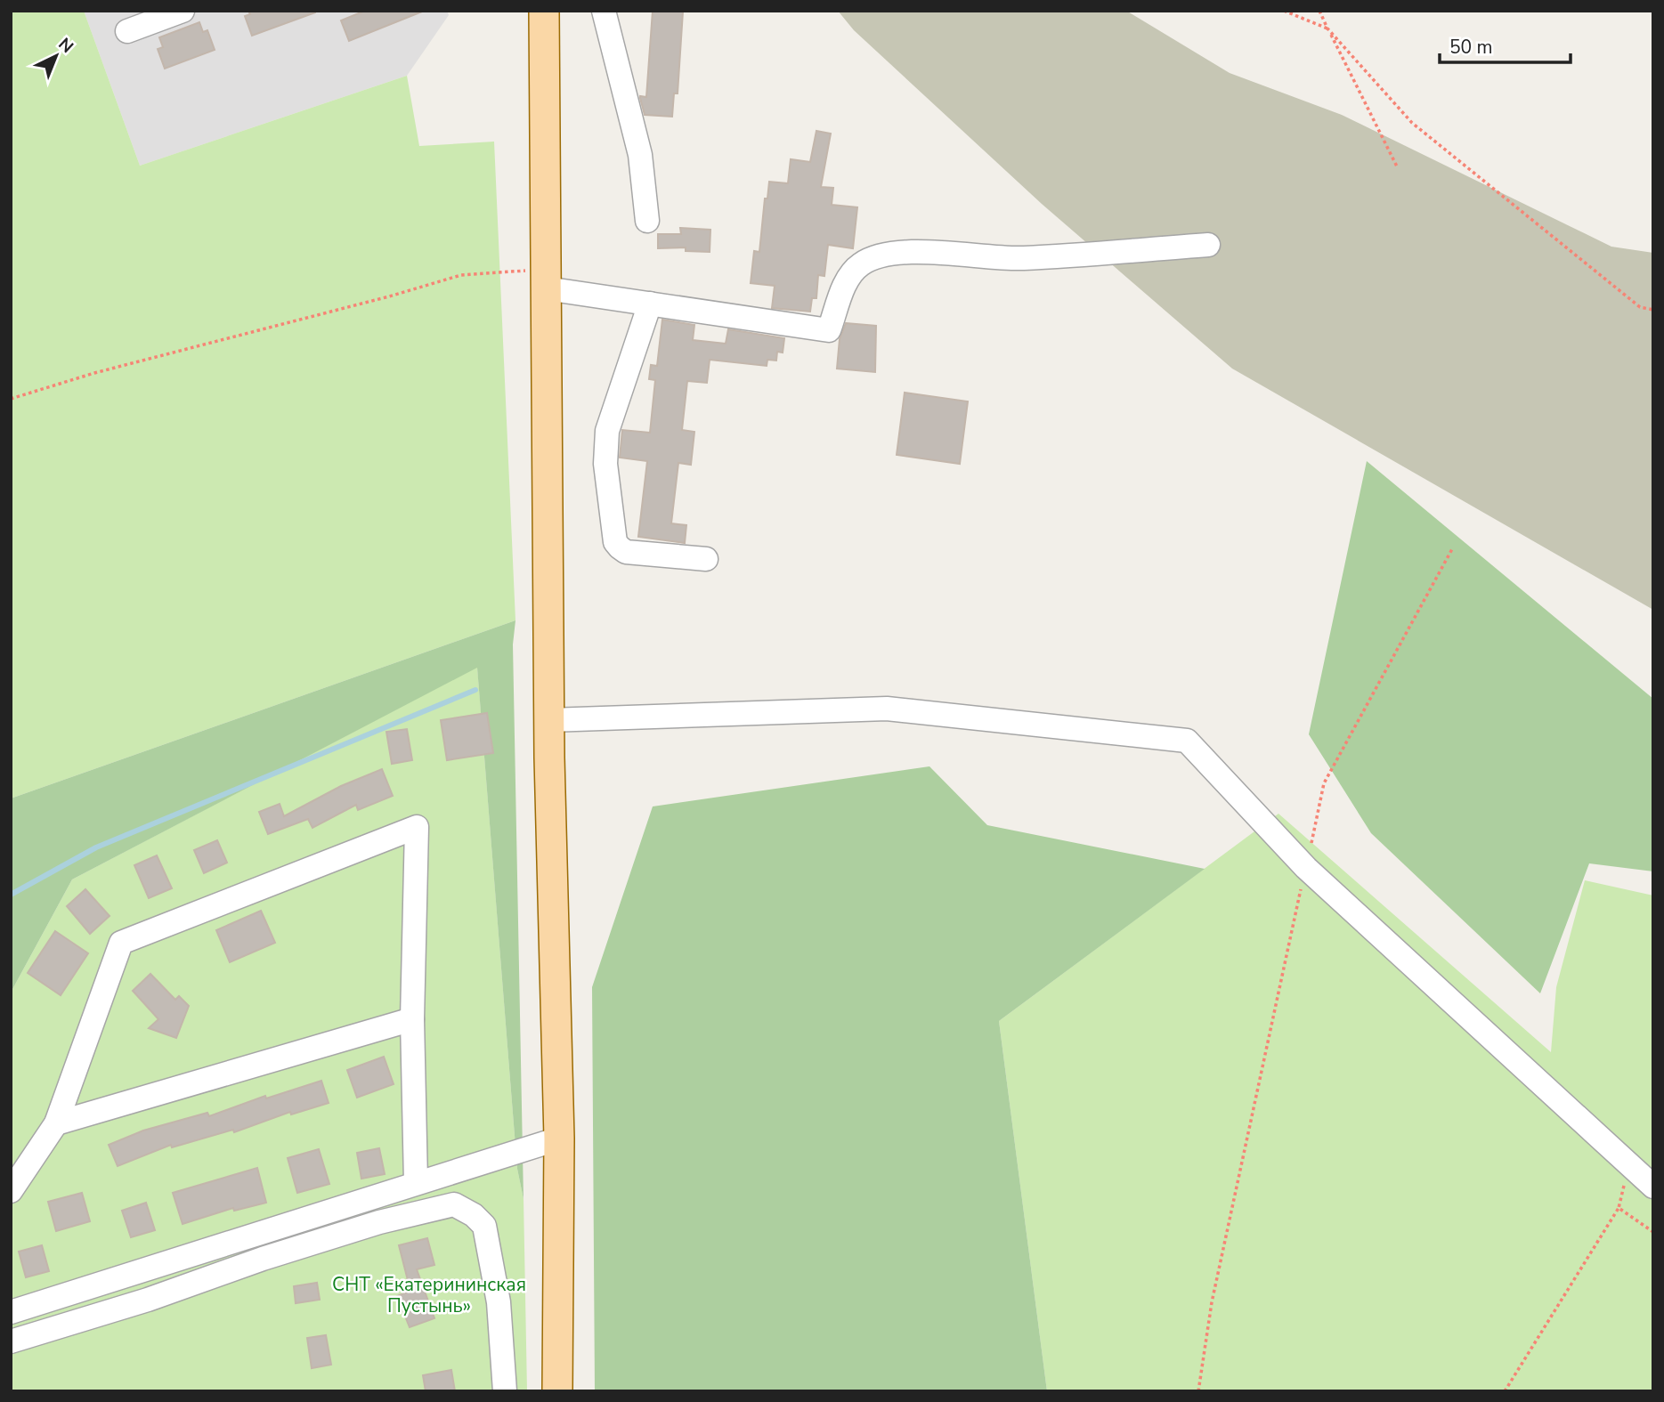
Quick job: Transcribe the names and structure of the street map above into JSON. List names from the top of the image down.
{
  "parks": ["СНТ «Екатерининская Пустынь»"],
  "scale_bar": "50 m",
  "north": "top right"
}
